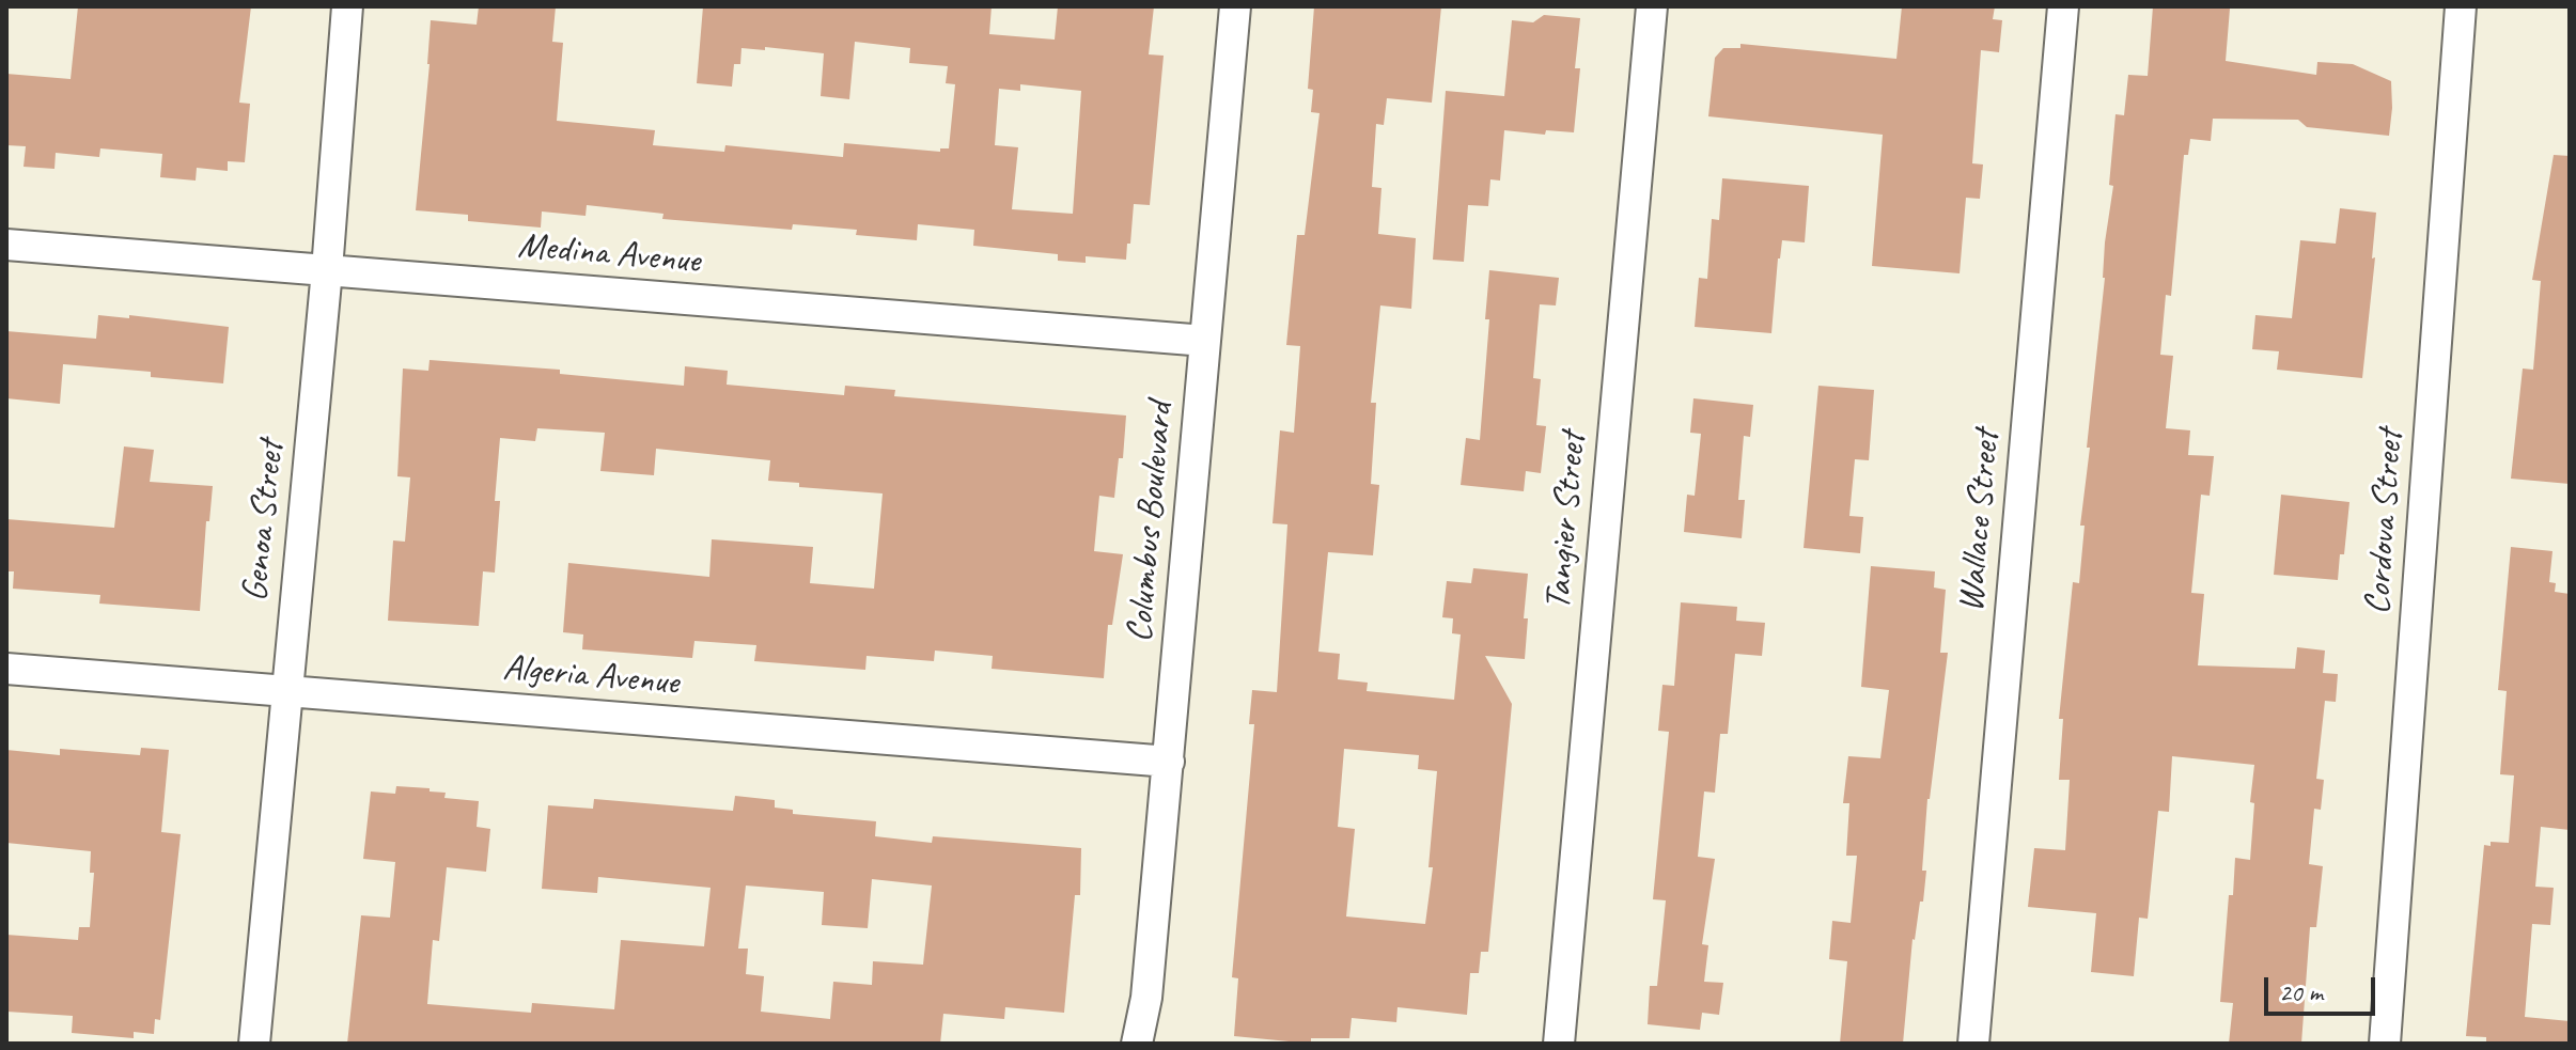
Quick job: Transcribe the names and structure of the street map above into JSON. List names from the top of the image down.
{
  "streets": {
    "street": [
      "Medina Avenue",
      "Genoa Street",
      "Tangier Street",
      "Wallace Street",
      "Columbus Boulevard",
      "Cordova Street",
      "Algeria Avenue"
    ]
  },
  "crossings": [
    ["Medina Avenue", "Genoa Street"],
    ["Medina Avenue", "Columbus Boulevard"],
    ["Genoa Street", "Algeria Avenue"],
    ["Columbus Boulevard", "Algeria Avenue"]
  ],
  "scale_bar": "20 m"
}
